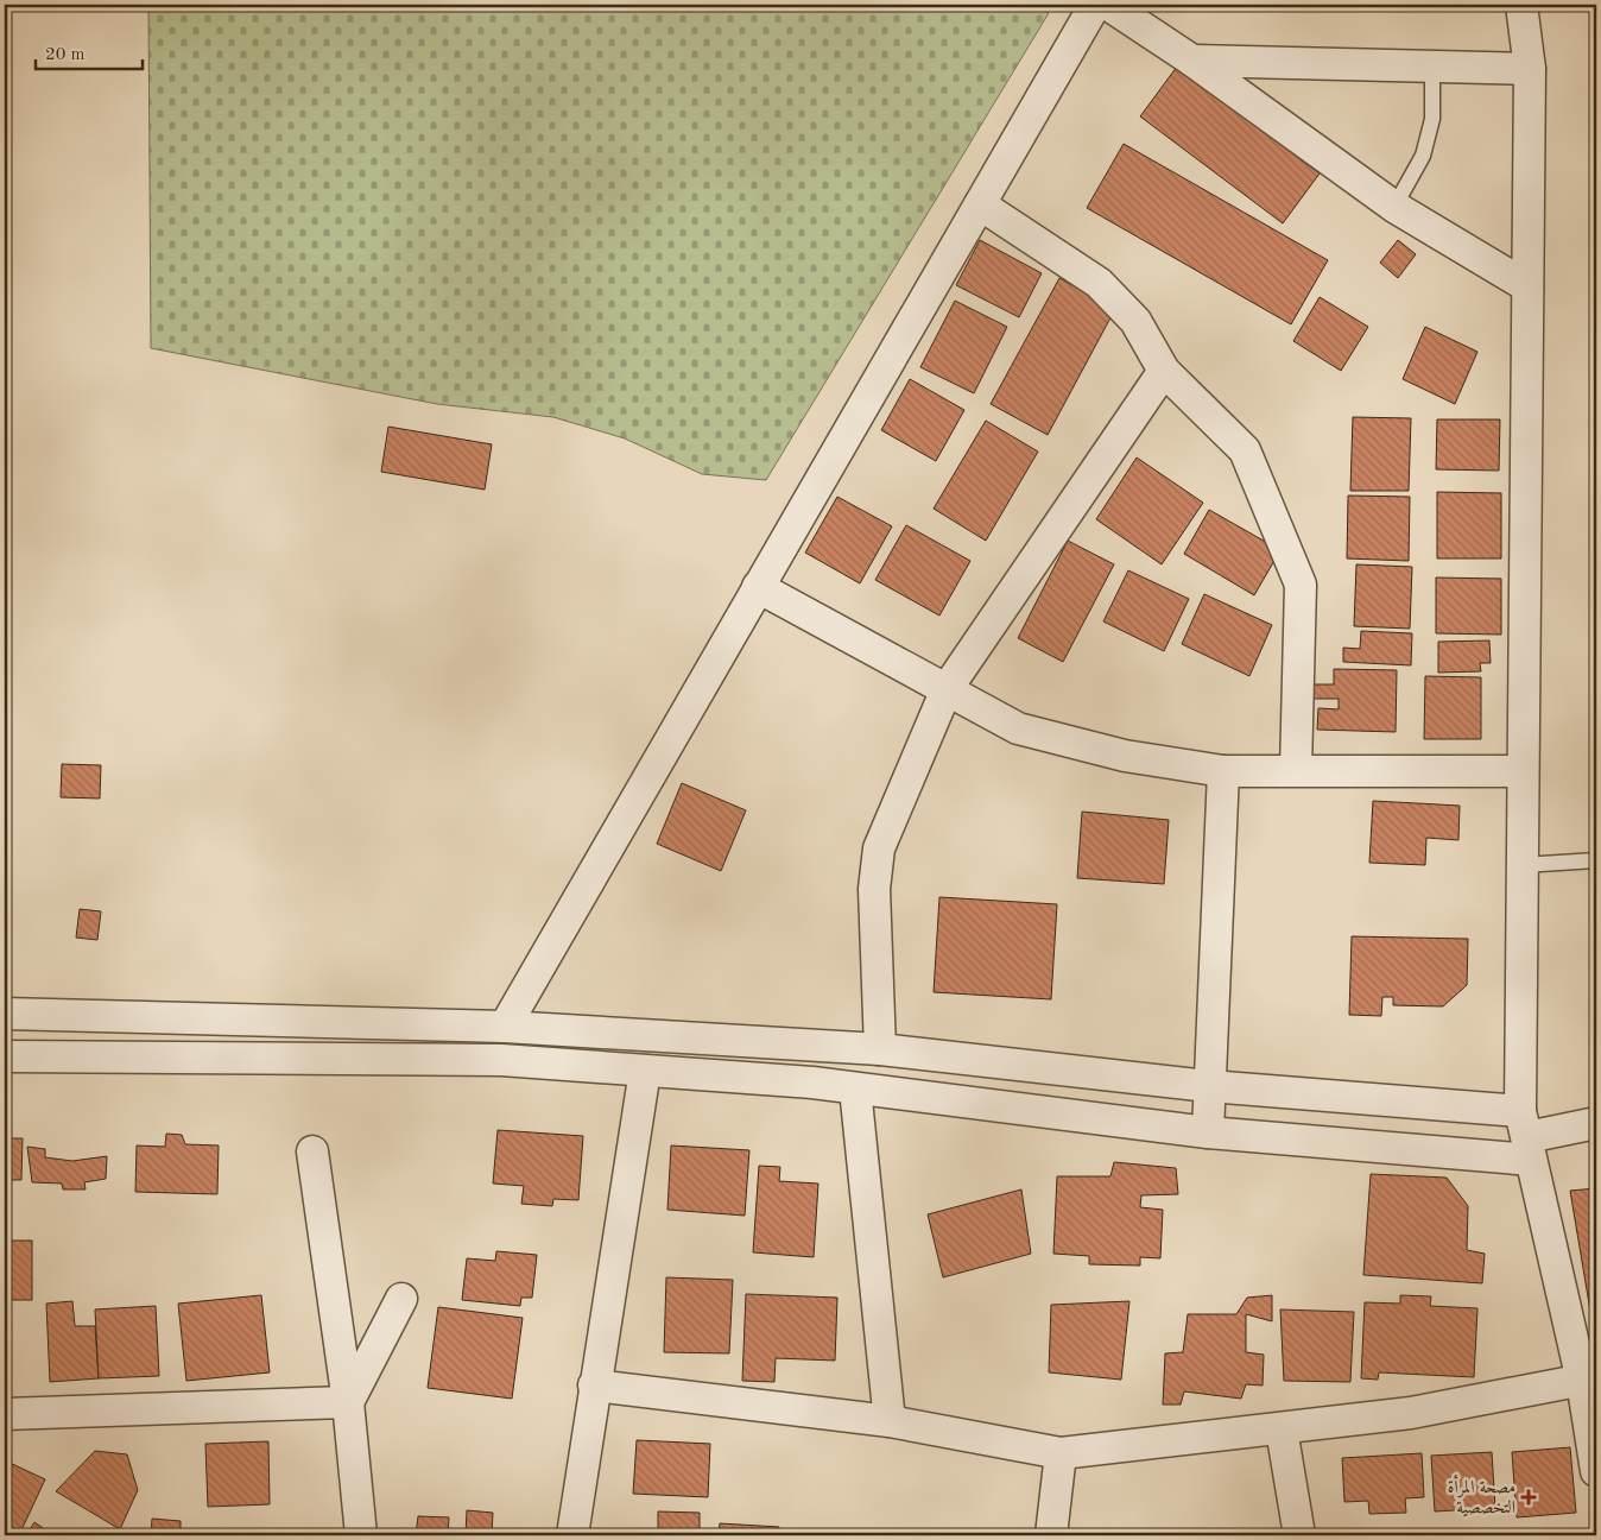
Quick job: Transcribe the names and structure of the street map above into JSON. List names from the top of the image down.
{
  "places": {
    "health": ["مصحة المرأة التخصصية"]
  },
  "scale_bar": "20 m"
}
